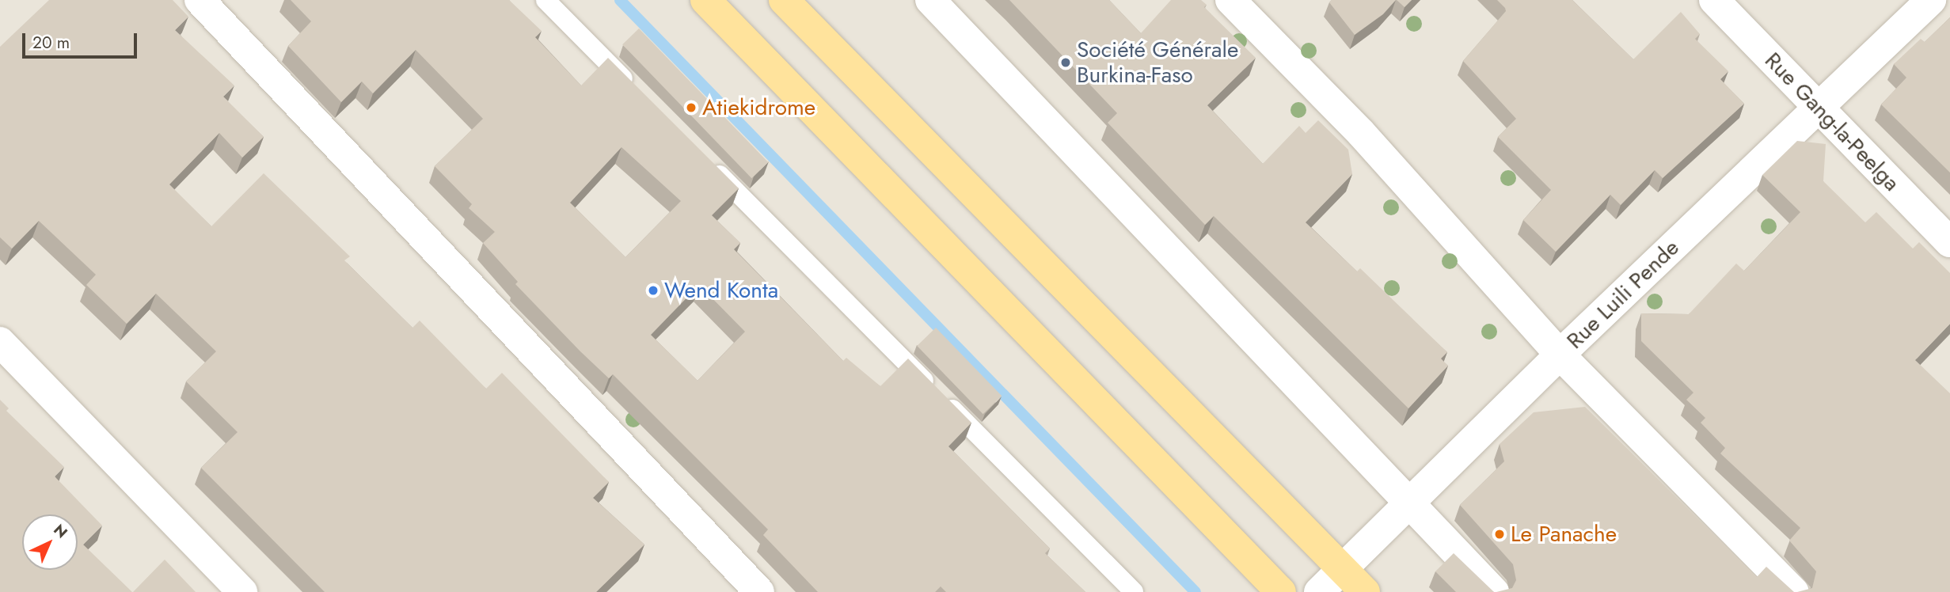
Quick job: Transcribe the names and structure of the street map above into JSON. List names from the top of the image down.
{
  "streets": {
    "street": ["Rue Gang-la-Peelga", "Rue Luili Pende"]
  },
  "crossings": [
    ["Rue Gang-la-Peelga", "Rue Luili Pende"]
  ],
  "places": [
    "Société Générale Burkina-Faso",
    "Atiekidrome",
    "Wend Konta",
    "Le Panache"
  ],
  "scale_bar": "20 m",
  "north": "top right"
}
